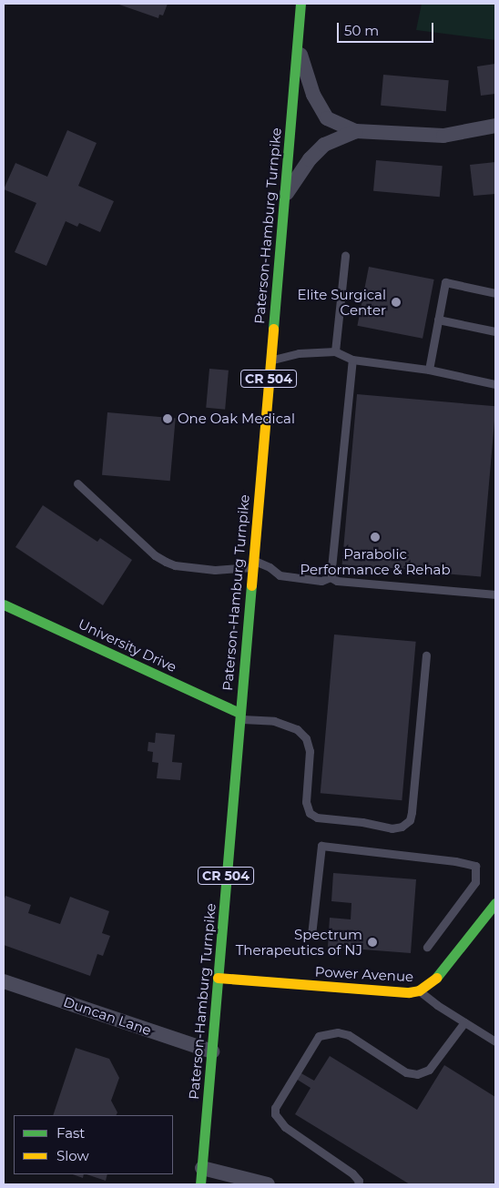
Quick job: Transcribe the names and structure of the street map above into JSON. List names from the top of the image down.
{
  "streets": {
    "main road": [
      "Paterson-Hamburg Turnpike",
      "CR 504",
      "University Drive",
      "Power Avenue"
    ],
    "street": ["Duncan Lane"]
  },
  "crossings": [
    ["Paterson-Hamburg Turnpike", "University Drive"],
    ["Paterson-Hamburg Turnpike", "Power Avenue"],
    ["Paterson-Hamburg Turnpike", "Duncan Lane"]
  ],
  "places": [
    "Elite Surgical Center",
    "One Oak Medical",
    "Parabolic Performance & Rehab",
    "Spectrum Therapeutics of NJ"
  ],
  "legend": ["Fast", "Slow"],
  "scale_bar": "50 m"
}
